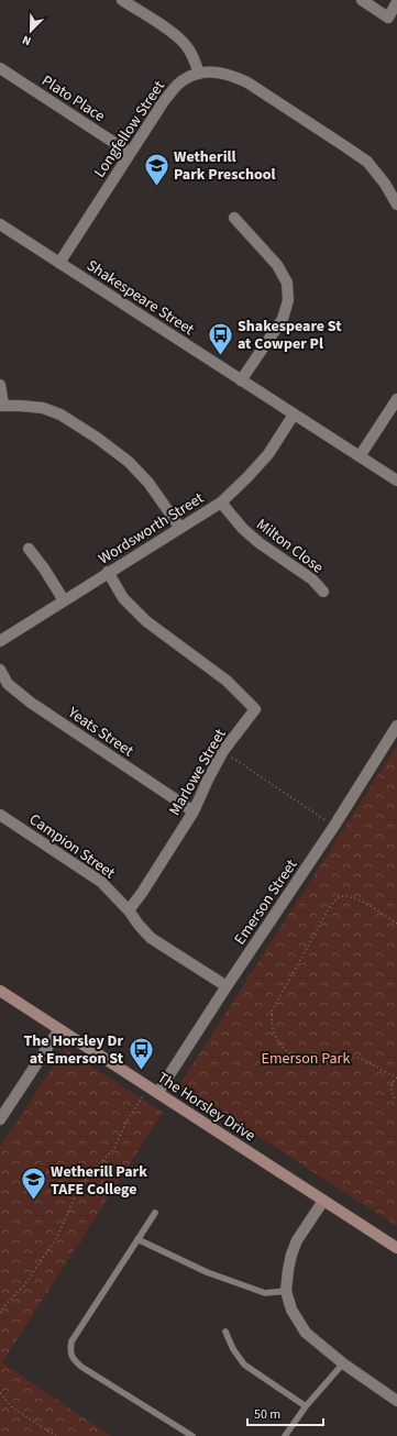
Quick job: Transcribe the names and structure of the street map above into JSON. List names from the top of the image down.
{
  "streets": {
    "main road": ["The Horsley Drive"],
    "street": [
      "Plato Place",
      "Longfellow Street",
      "Shakespeare Street",
      "Wordsworth Street",
      "Milton Close",
      "Yeats Street",
      "Marlowe Street",
      "Campion Street",
      "Emerson Street"
    ]
  },
  "crossings": [
    ["Plato Place", "Longfellow Street"],
    ["Longfellow Street", "Shakespeare Street"],
    ["Shakespeare Street", "Wordsworth Street"],
    ["Wordsworth Street", "Milton Close"],
    ["Wordsworth Street", "Marlowe Street"],
    ["Yeats Street", "Marlowe Street"],
    ["Marlowe Street", "Campion Street"],
    ["Campion Street", "Emerson Street"],
    ["Emerson Street", "The Horsley Drive"]
  ],
  "parks": ["Emerson Park"],
  "places": {
    "school or university": ["Wetherill Park Preschool", "Wetherill Park TAFE College"],
    "bus stop": ["Shakespeare St at Cowper Pl", "The Horsley Dr at Emerson St"]
  },
  "scale_bar": "50 m",
  "north": "bottom left"
}
